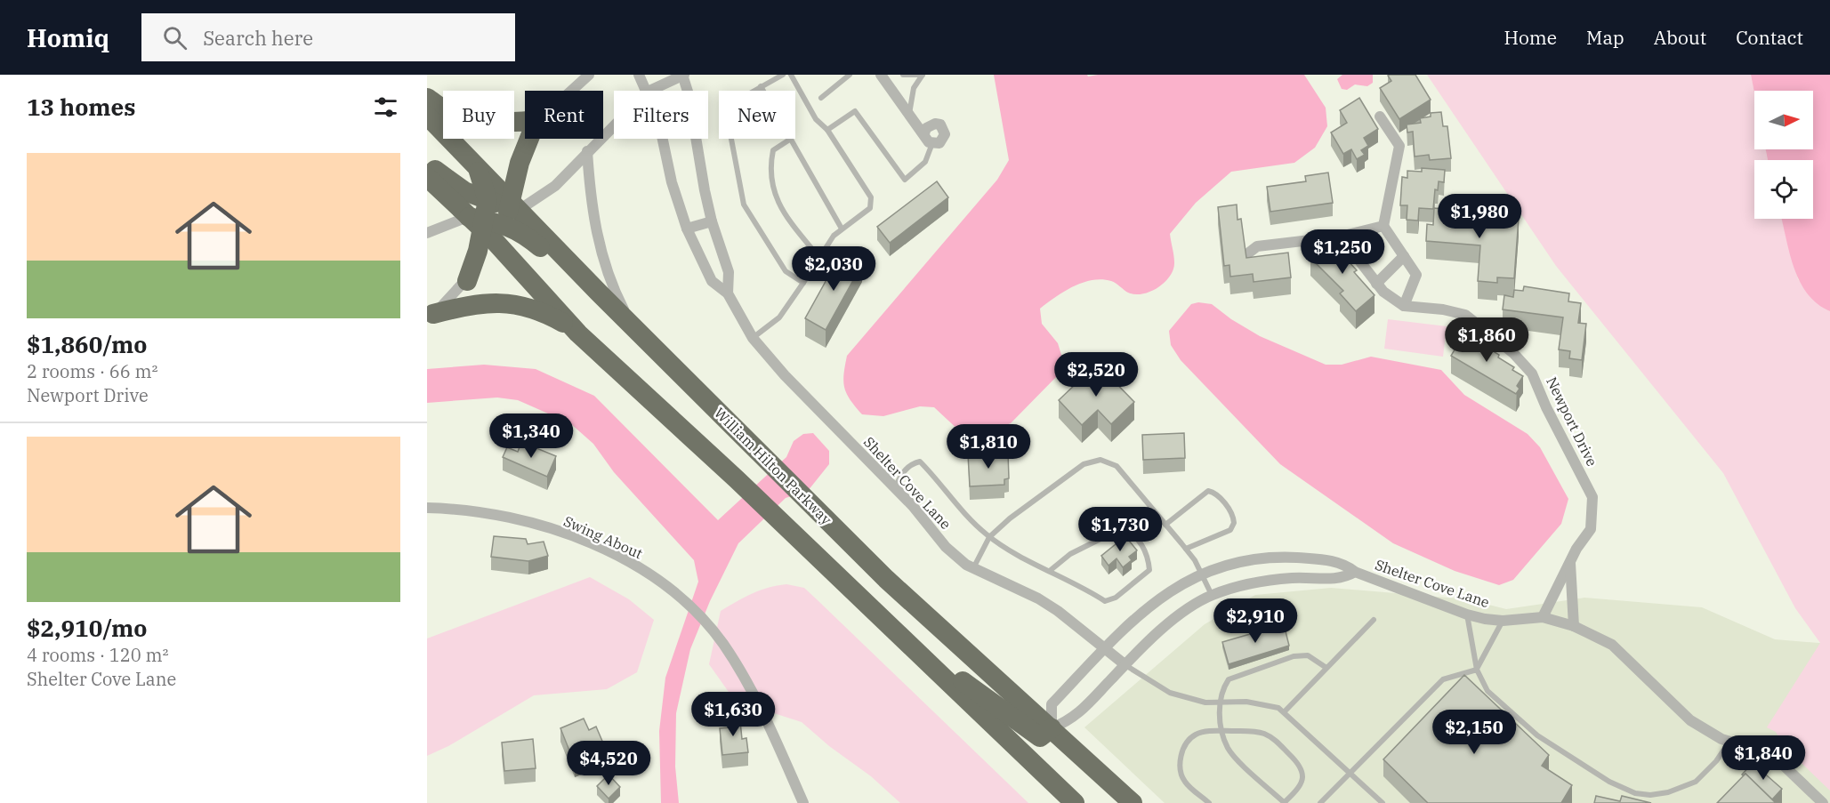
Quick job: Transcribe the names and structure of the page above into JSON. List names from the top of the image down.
{
  "streets": {
    "highway": ["William Hilton Parkway"],
    "street": ["Newport Drive", "Shelter Cove Lane", "Swing About"]
  },
  "crossings": [
    ["Newport Drive", "Shelter Cove Lane"],
    ["William Hilton Parkway", "Shelter Cove Lane"]
  ],
  "north": "right",
  "page": {
    "header": "Homiq",
    "search": "Search here",
    "nav": [
      "Home",
      "Map",
      "About",
      "Contact"
    ],
    "heading": "13 homes",
    "chip": [
      "Buy",
      "Rent",
      "Filters",
      "New"
    ],
    "list": [
      {
        "name": "$1,860/mo",
        "note": "2 rooms · 66 m² · Newport Drive"
      },
      {
        "name": "$2,910/mo",
        "note": "4 rooms · 120 m² · Shelter Cove Lane"
      }
    ],
    "price": [
      "$1,980",
      "$1,250",
      "$2,030",
      "$1,860",
      "$2,520",
      "$1,340",
      "$1,810",
      "$1,730",
      "$2,910",
      "$1,630",
      "$2,150",
      "$1,840",
      "$4,520"
    ]
  }
}
